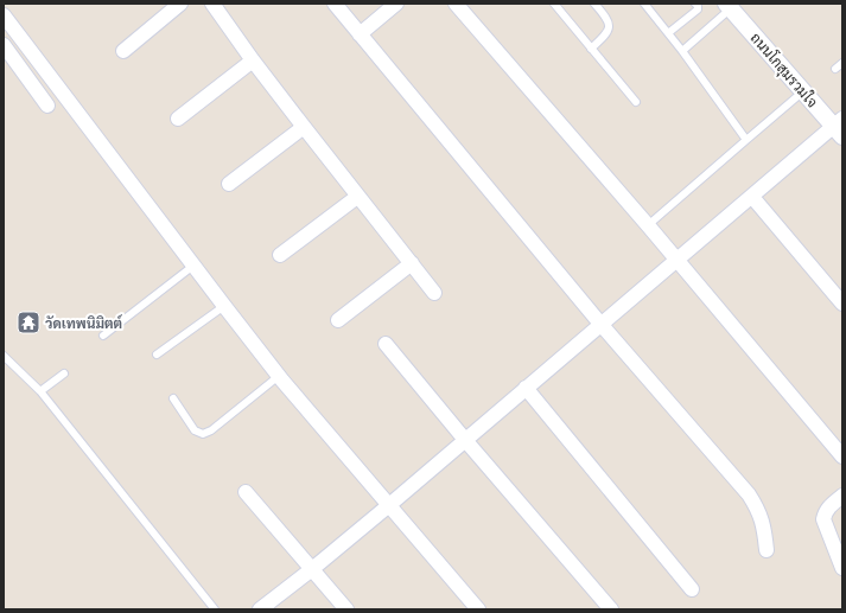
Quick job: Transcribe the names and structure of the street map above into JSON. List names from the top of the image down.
{
  "streets": {
    "street": ["ถนนโกสุมรวมใจ"]
  },
  "places": {
    "temple": ["วัดเทพนิมิตต์"]
  }
}
